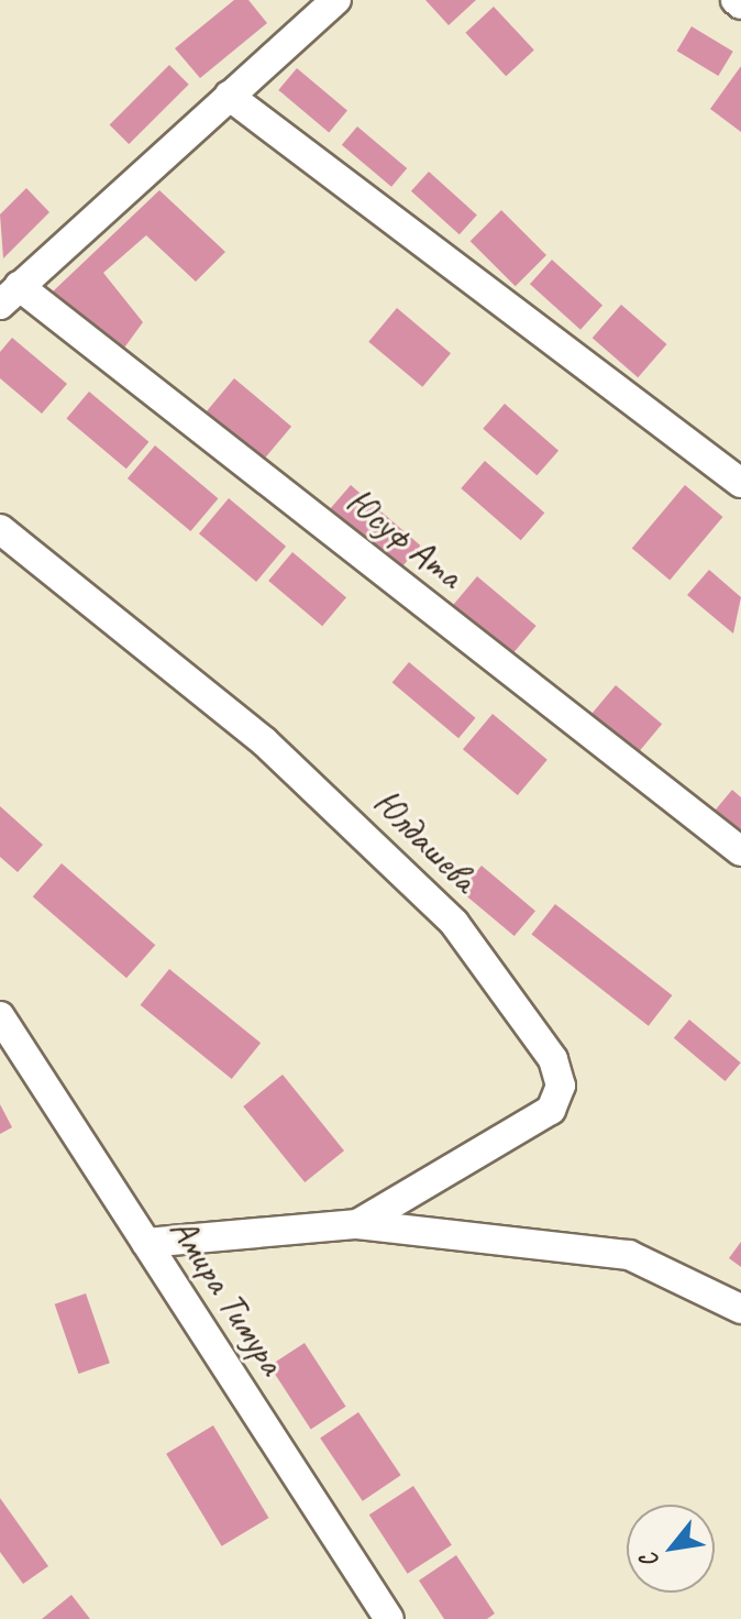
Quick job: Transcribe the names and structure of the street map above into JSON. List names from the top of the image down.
{
  "streets": {
    "street": ["Юсуф Ата", "Юлдашева", "Амира Тимура"]
  },
  "north": "bottom left"
}
